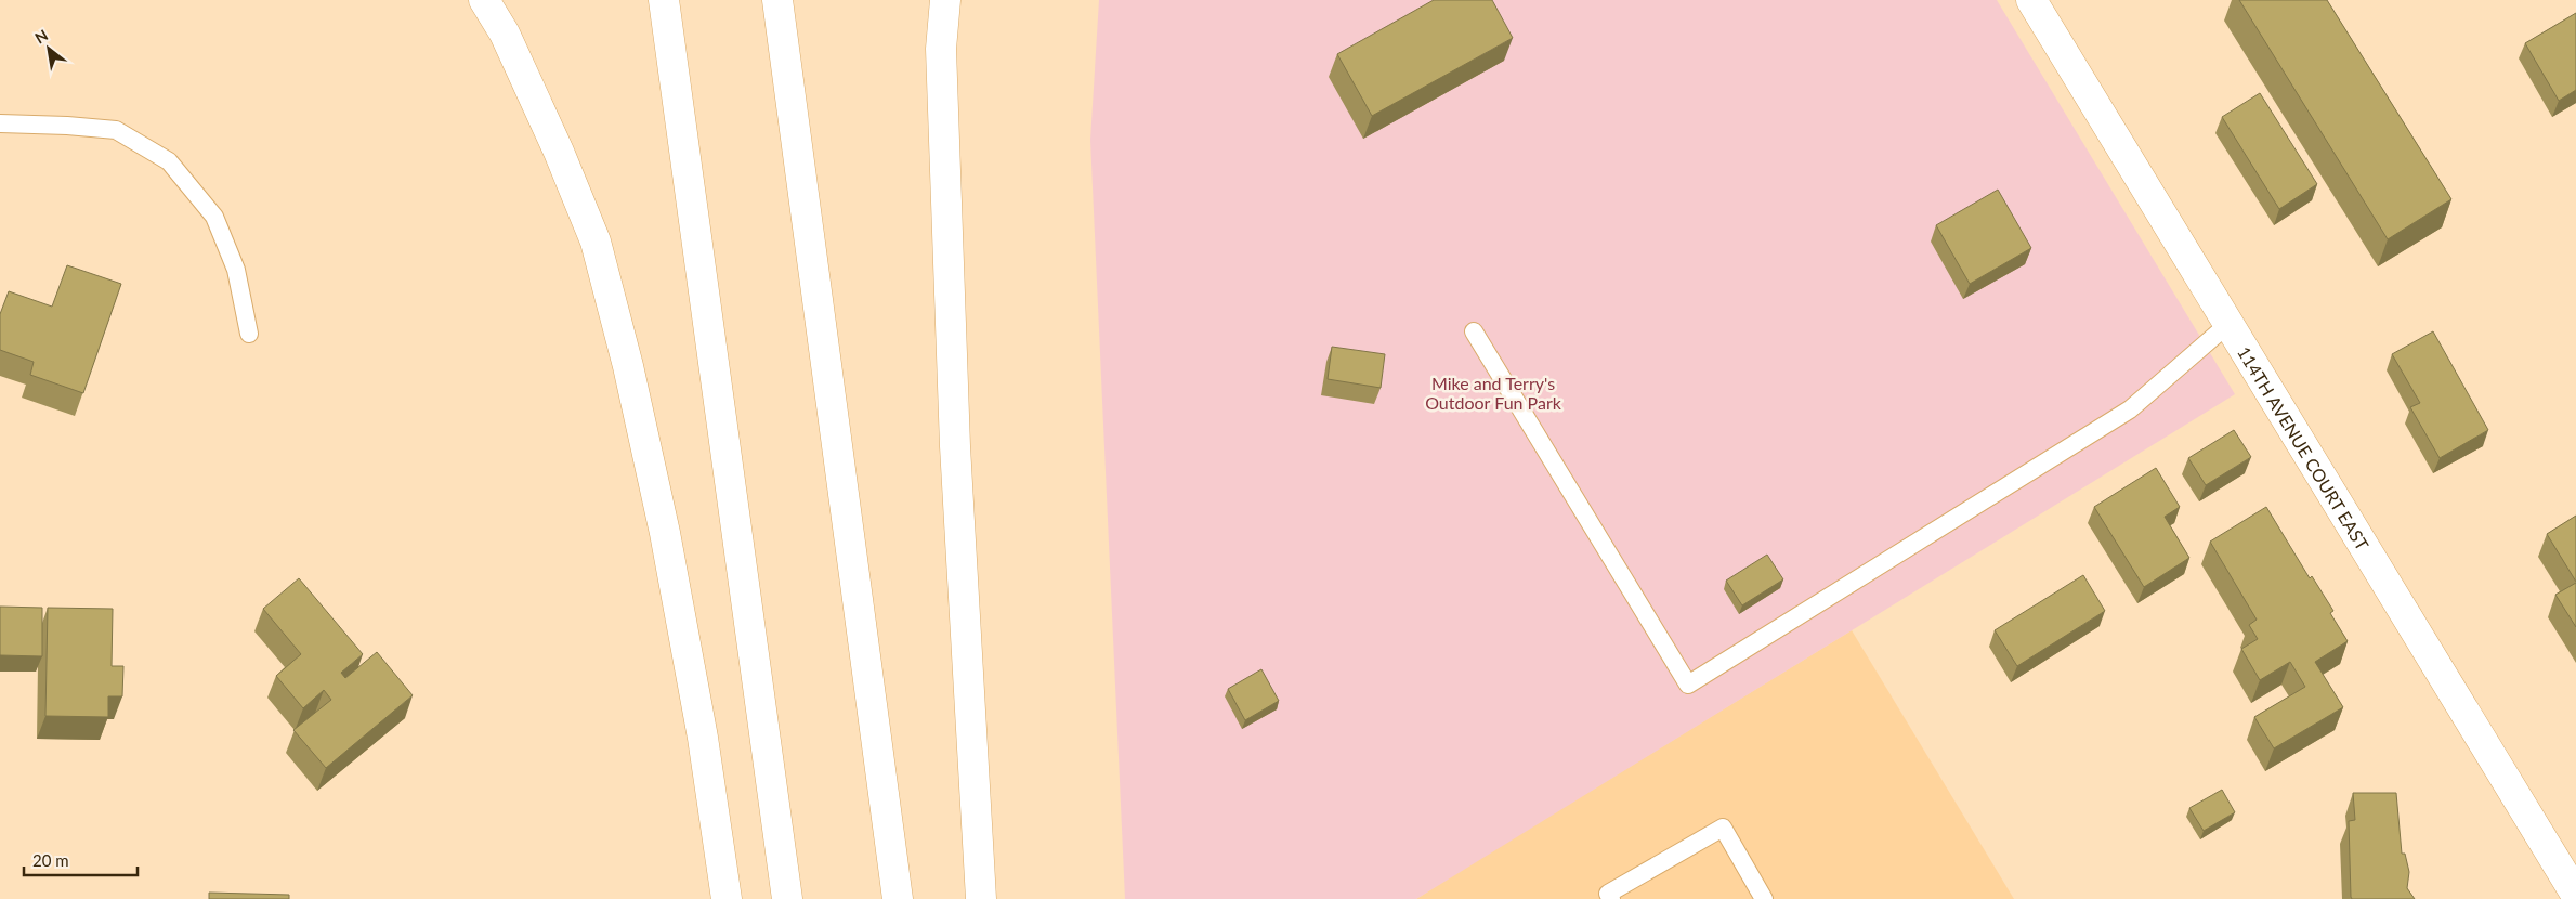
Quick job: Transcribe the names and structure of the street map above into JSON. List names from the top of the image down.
{
  "streets": {
    "main road": ["114TH AVENUE COURT EAST"]
  },
  "parks": ["Mike and Terry's Outdoor Fun Park"],
  "scale_bar": "20 m",
  "north": "top left"
}
